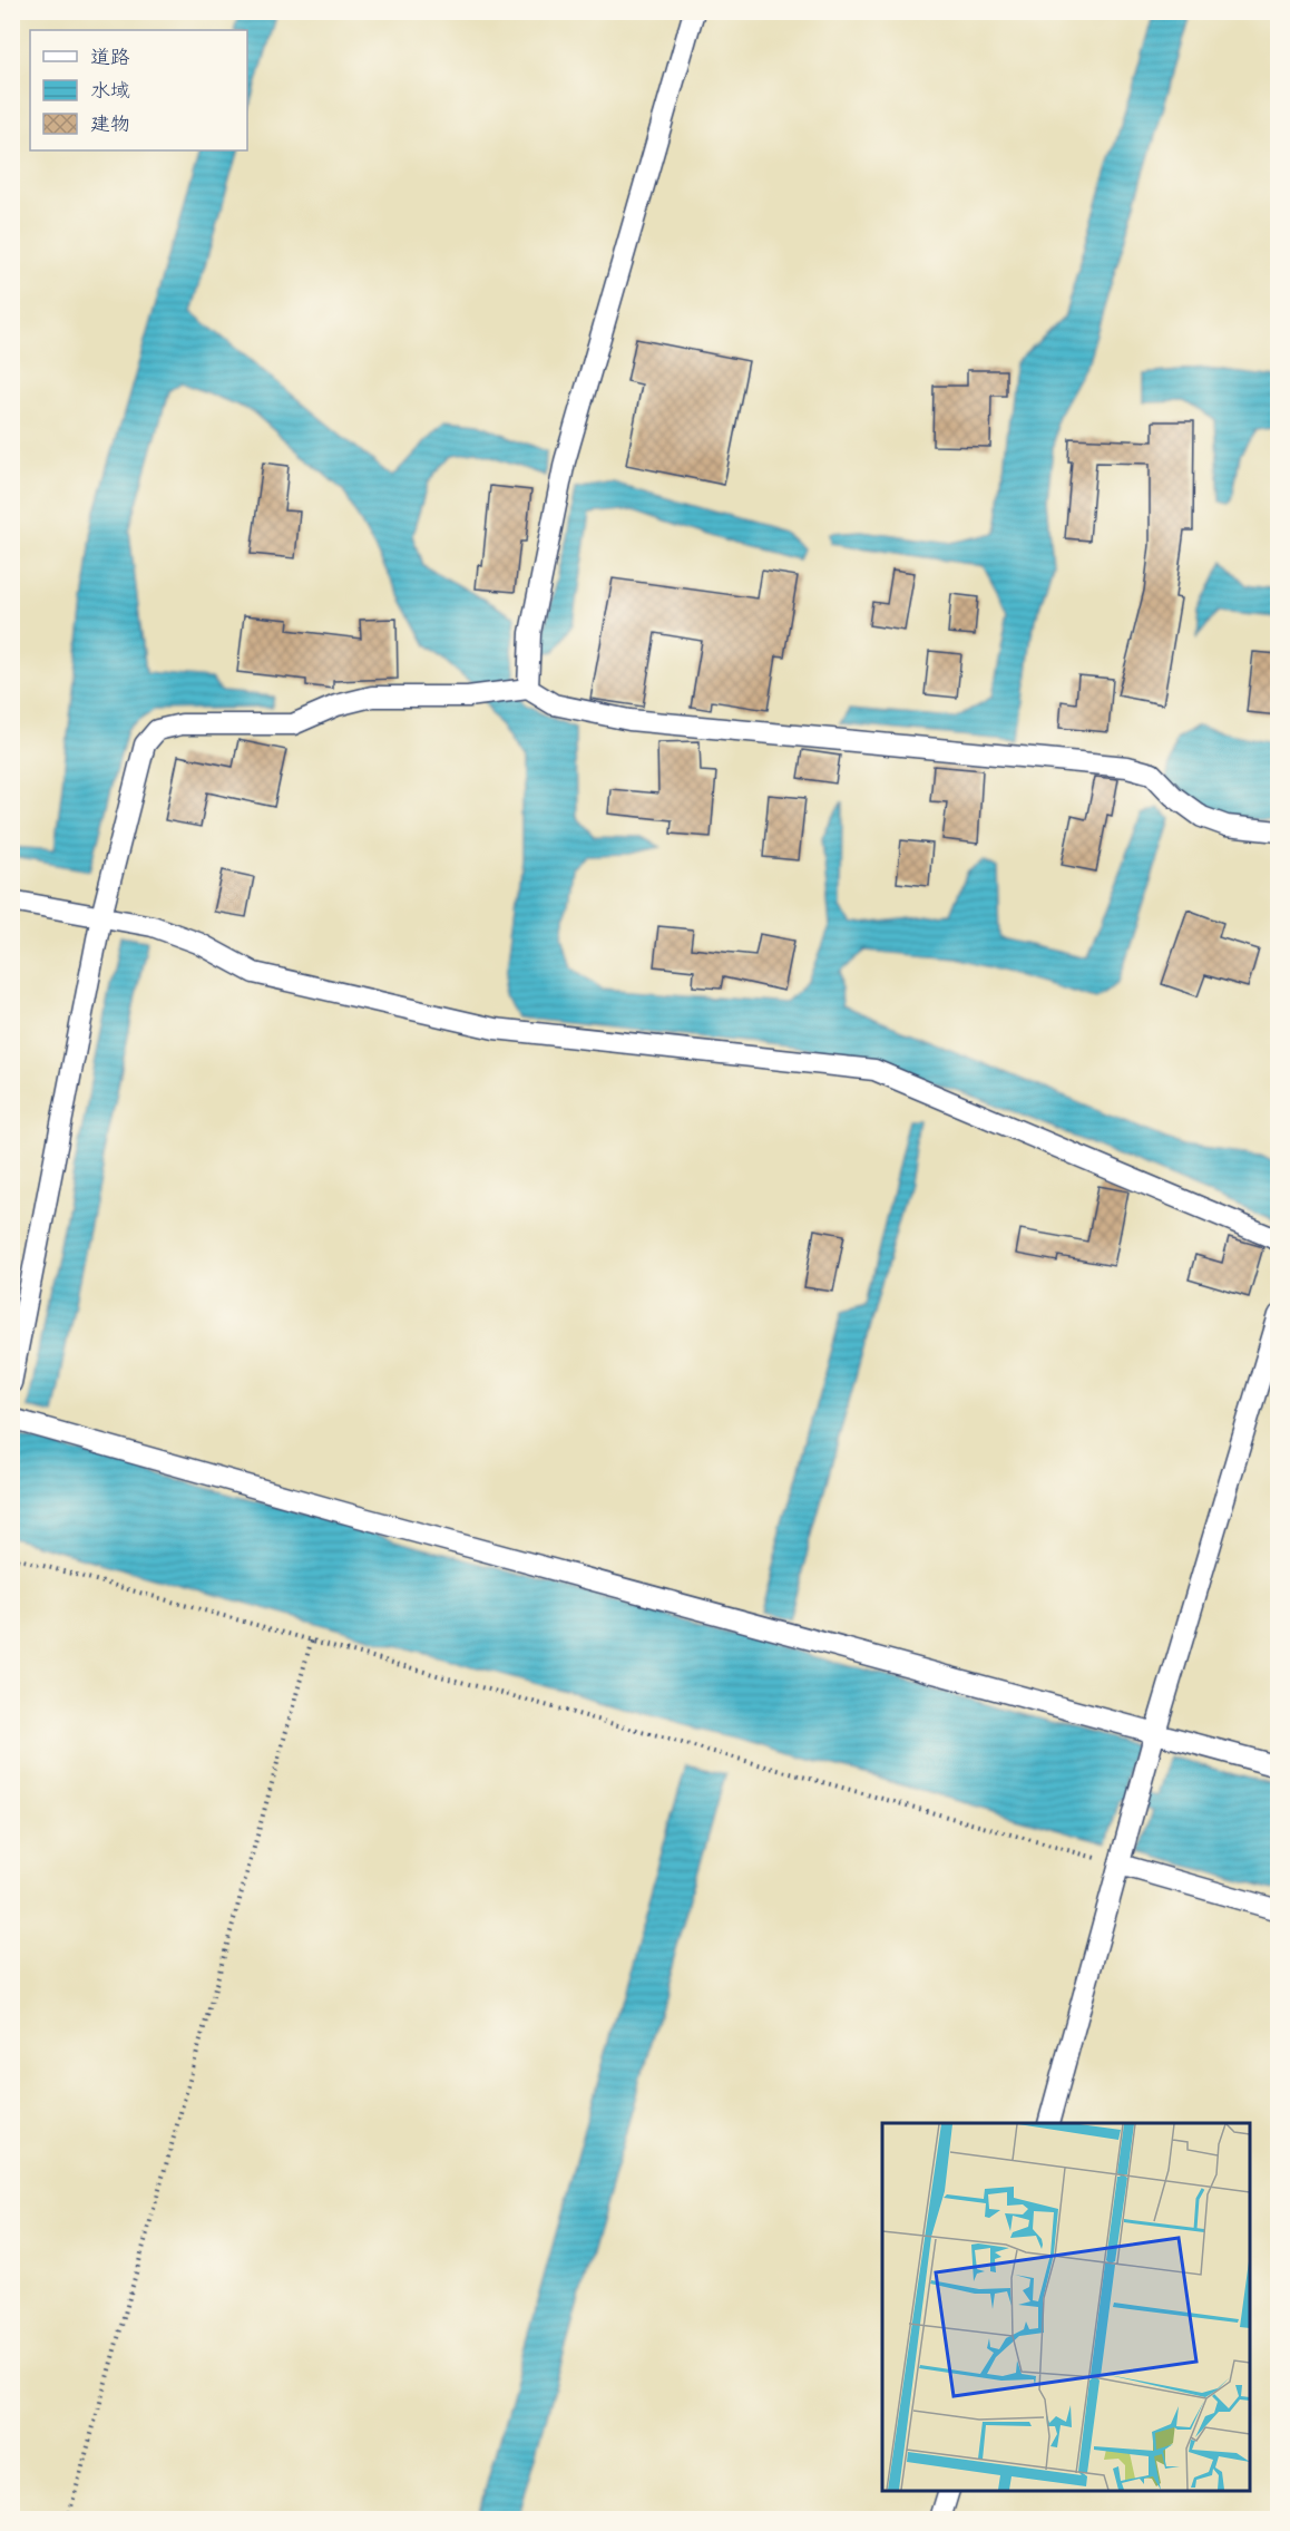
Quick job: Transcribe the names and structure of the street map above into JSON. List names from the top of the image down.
{
  "legend": ["道路", "水域", "建物"]
}
